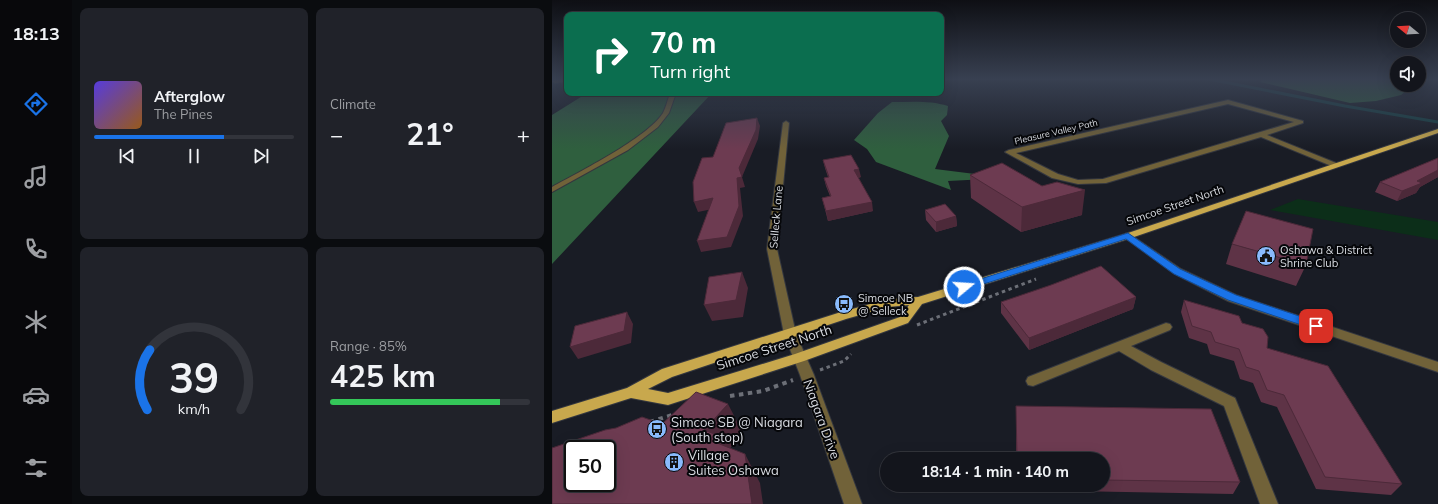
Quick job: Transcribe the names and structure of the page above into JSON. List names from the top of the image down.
{
  "streets": {
    "main road": ["Simcoe Street North"],
    "street": ["Pleasure Valley Path", "Selleck Lane", "Niagara Drive"]
  },
  "crossings": [
    ["Simcoe Street North", "Selleck Lane"],
    ["Simcoe Street North", "Niagara Drive"],
    ["Selleck Lane", "Niagara Drive"]
  ],
  "places": {
    "public building": ["Oshawa & District Shrine Club"],
    "bus stop": ["Simcoe NB @ Selleck", "Simcoe SB @ Niagara (South stop)"],
    "building": ["Village Suites Oshawa"]
  },
  "north": "left",
  "page": {
    "tabs": "18:13",
    "tile": [
      "Climate",
      ["Range · 85%", "425 km"]
    ],
    "turn": ["70 m", "Turn right"],
    "song": ["Afterglow", "The Pines"],
    "heat": ["−", "21°", "+"],
    "limit": "50",
    "trip": "18:14 · 1 min · 140 m",
    "gauge": ["39", "km/h"]
  }
}
